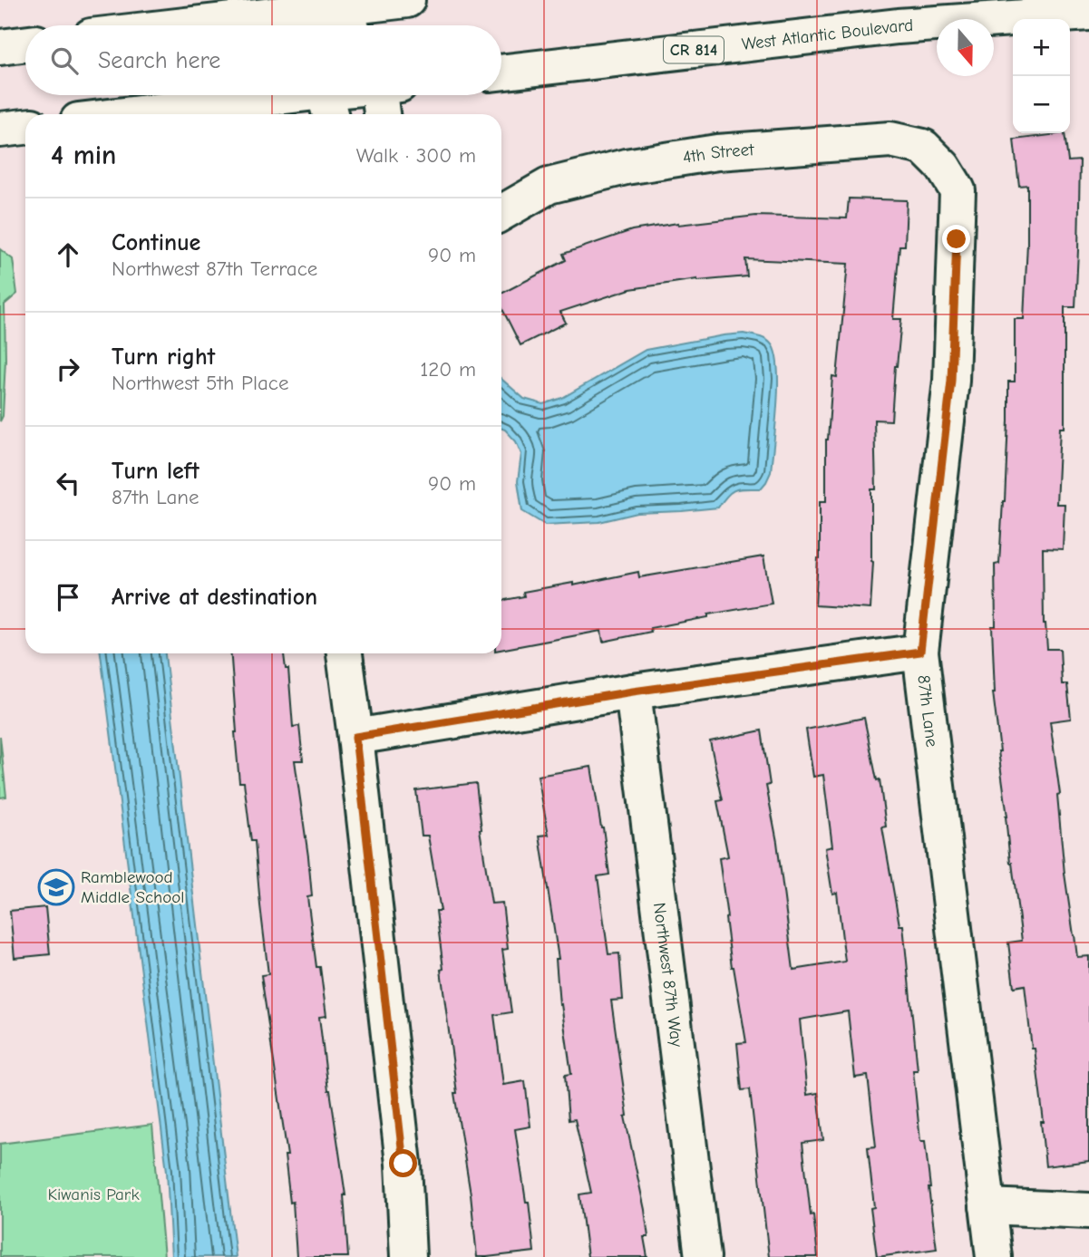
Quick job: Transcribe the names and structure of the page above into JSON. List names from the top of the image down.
{
  "streets": {
    "street": [
      "West Atlantic Boulevard",
      "CR 814",
      "4th Street",
      "87th Lane",
      "Northwest 87th Way"
    ]
  },
  "crossings": [
    ["4th Street", "87th Lane"]
  ],
  "parks": ["Kiwanis Park"],
  "places": {
    "school or university": ["Ramblewood Middle School"]
  },
  "north": "bottom",
  "page": {
    "map_buttons": ["+", "−"],
    "search": "Search here",
    "heading": ["4 min", "Walk · 300 m"],
    "list": [
      ["Continue", "Northwest 87th Terrace", "90 m"],
      ["Turn right", "Northwest 5th Place", "120 m"],
      ["Turn left", "87th Lane", "90 m"],
      "Arrive at destination"
    ]
  }
}
